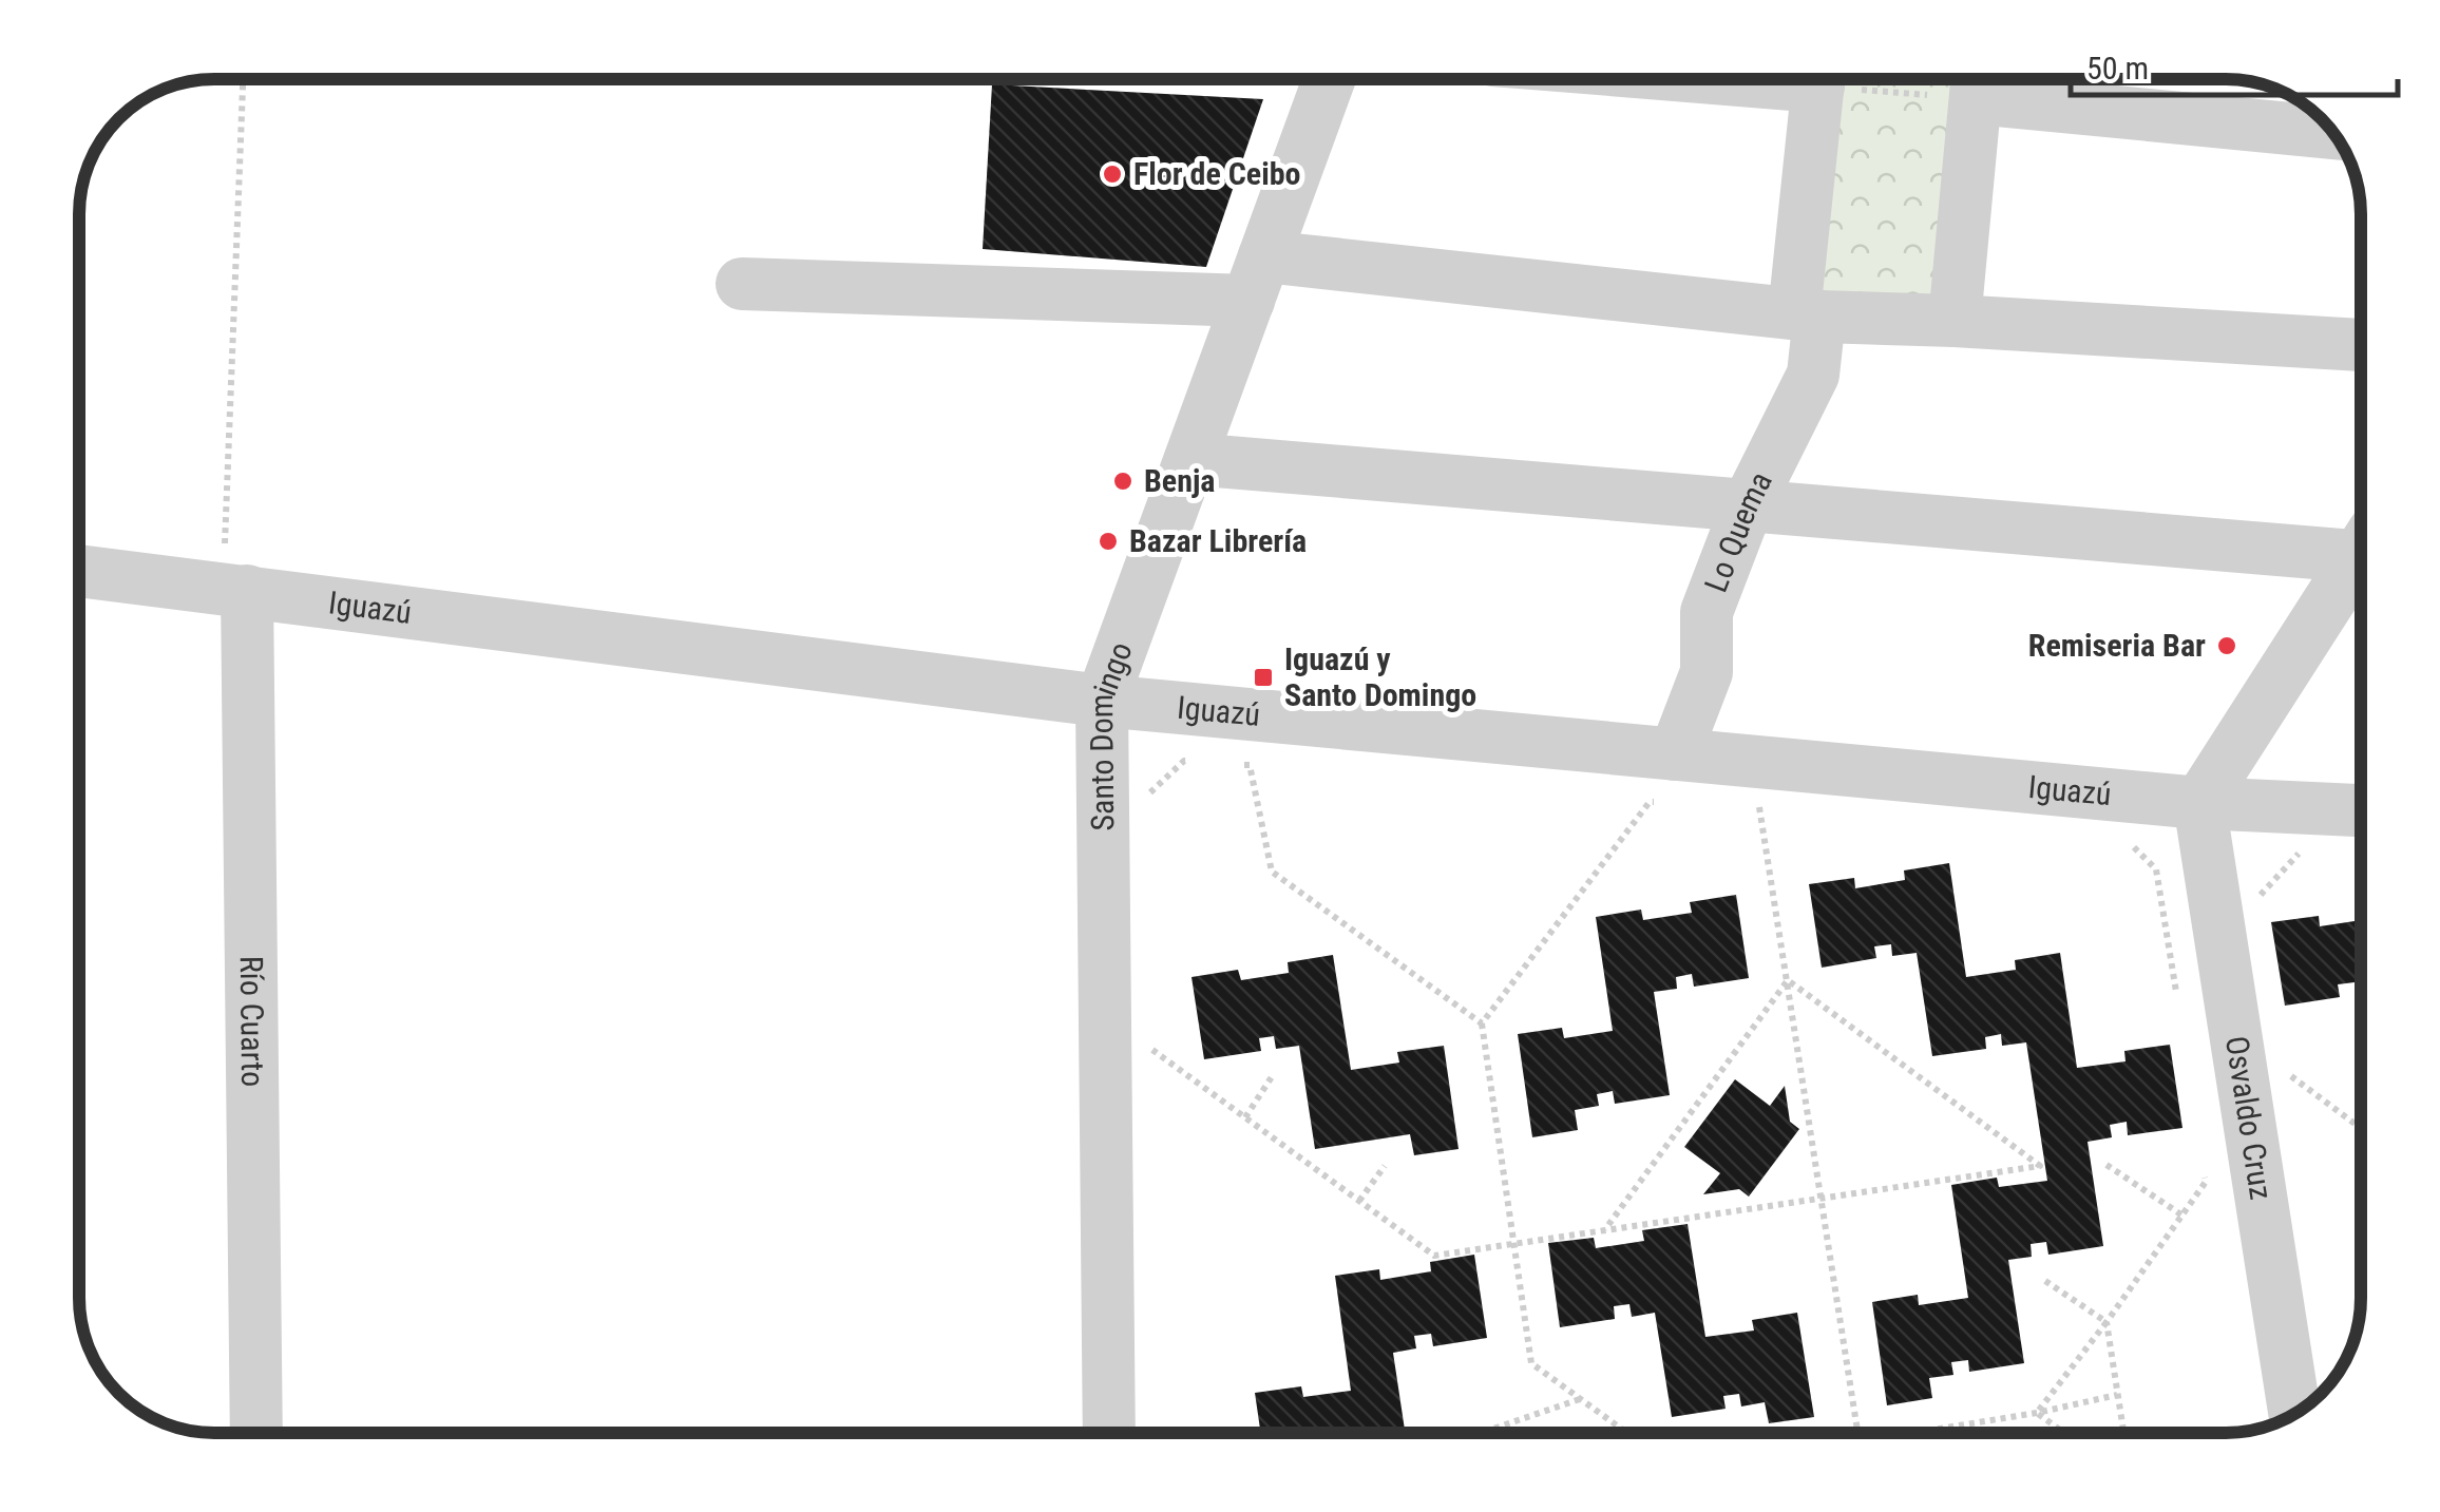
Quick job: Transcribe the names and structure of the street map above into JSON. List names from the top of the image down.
{
  "streets": {
    "street": [
      "Lo Quema",
      "Iguazú",
      "Santo Domingo",
      "Río Cuarto",
      "Osvaldo Cruz"
    ]
  },
  "crossings": [
    ["Lo Quema", "Iguazú"],
    ["Iguazú", "Santo Domingo"],
    ["Iguazú", "Río Cuarto"],
    ["Iguazú", "Osvaldo Cruz"]
  ],
  "places": {
    "other": [
      "Flor de Ceibo",
      "Benja",
      "Bazar Librería",
      "Remiseria Bar"
    ],
    "transit": ["Iguazú y Santo Domingo"]
  },
  "scale_bar": "50 m"
}
